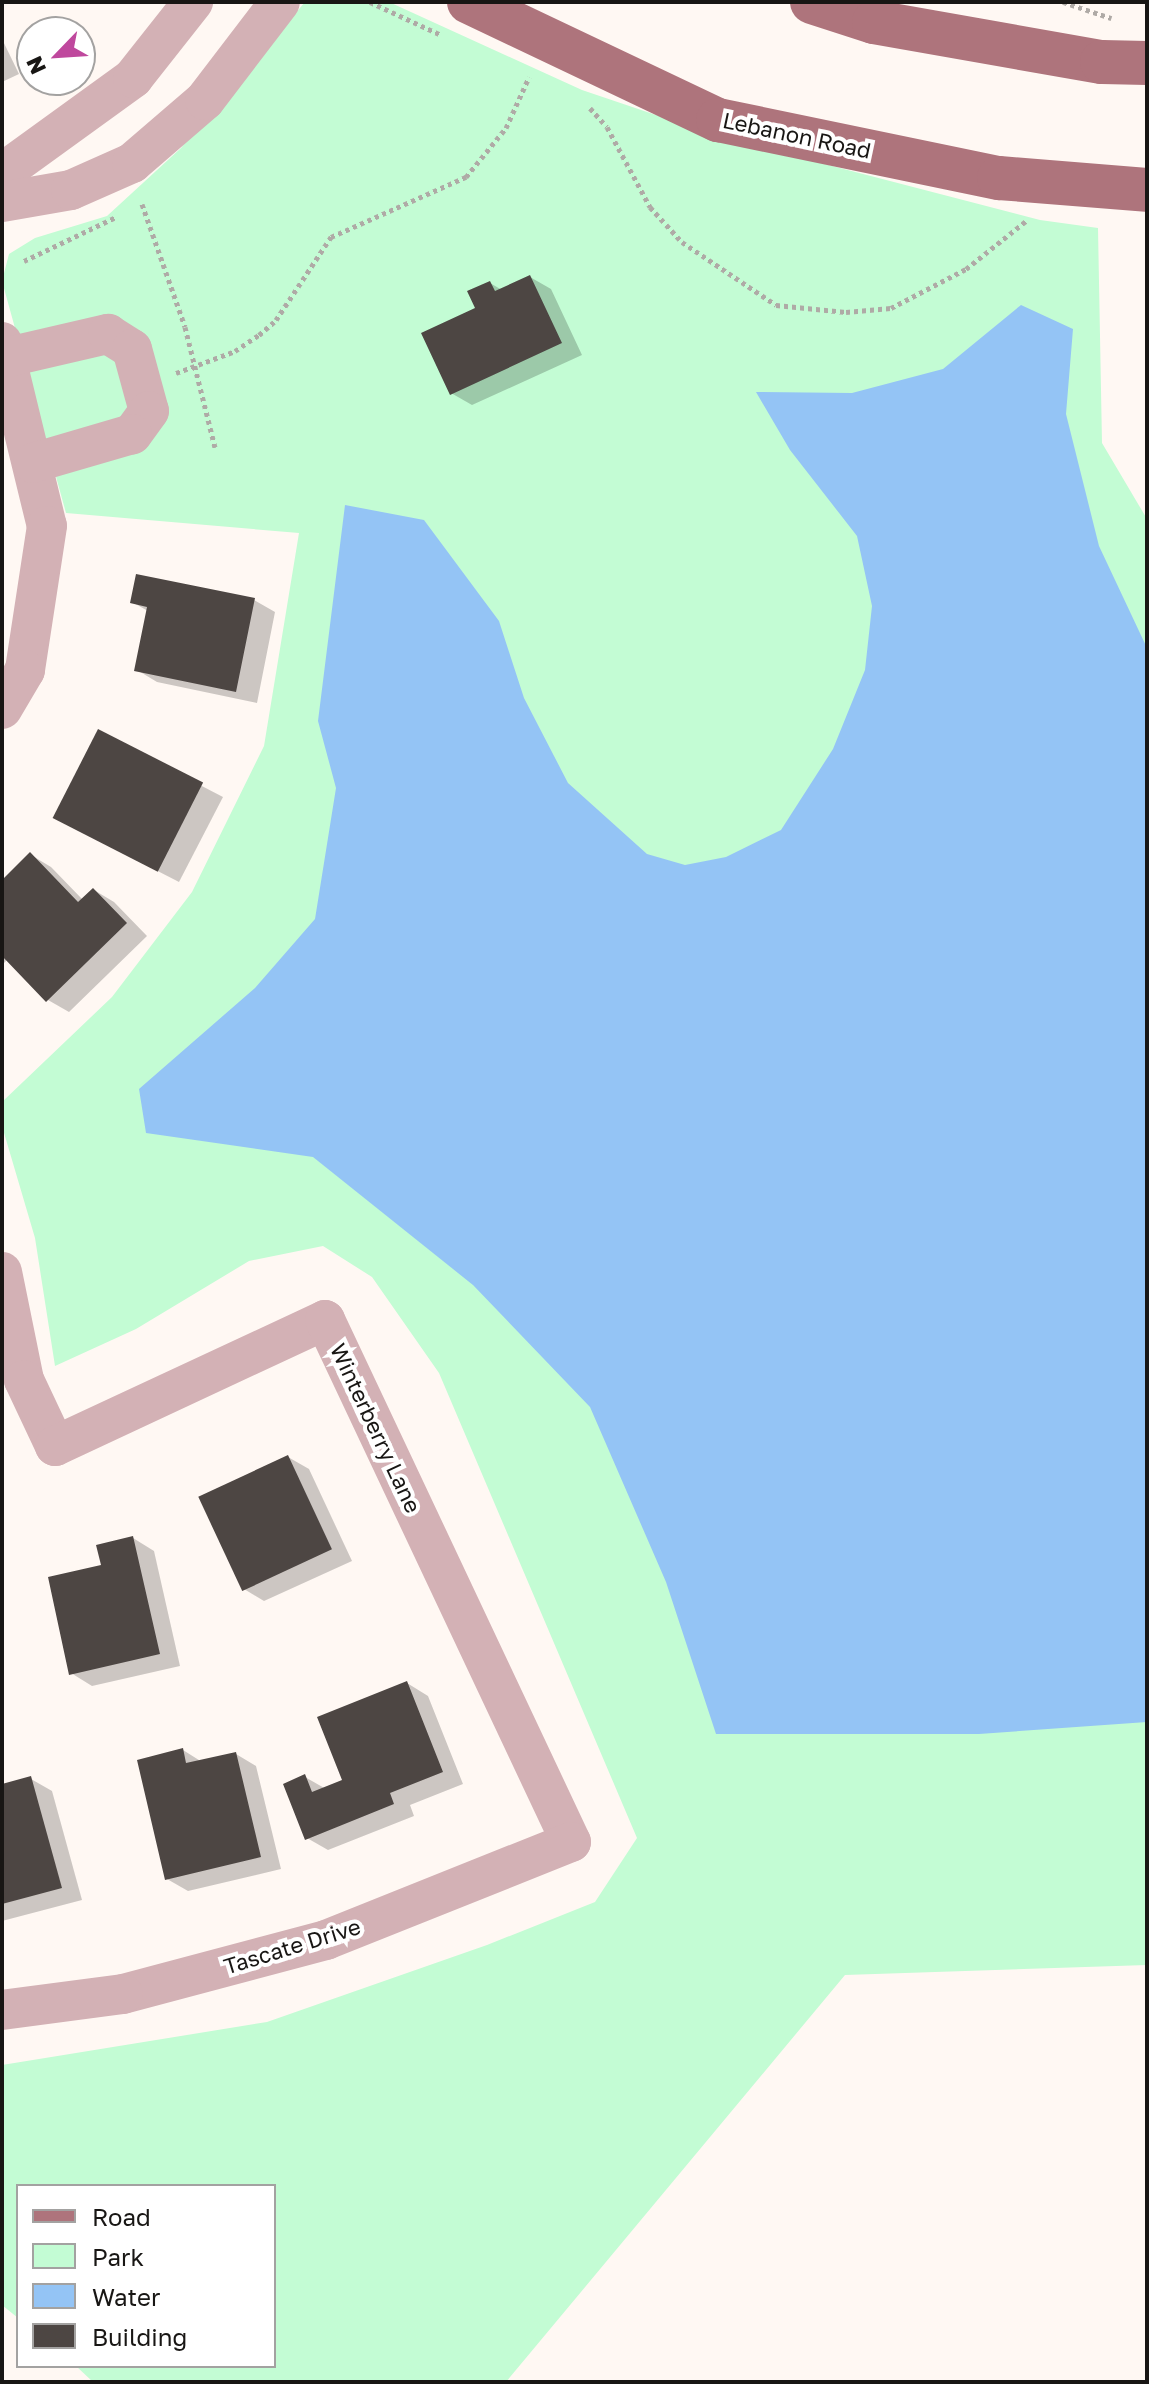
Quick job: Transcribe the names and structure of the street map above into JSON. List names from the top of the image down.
{
  "streets": {
    "main road": ["Lebanon Road"],
    "street": ["Winterberry Lane", "Tascate Drive"]
  },
  "crossings": [
    ["Winterberry Lane", "Tascate Drive"]
  ],
  "legend": [
    "Road",
    "Park",
    "Water",
    "Building"
  ],
  "north": "bottom left"
}
